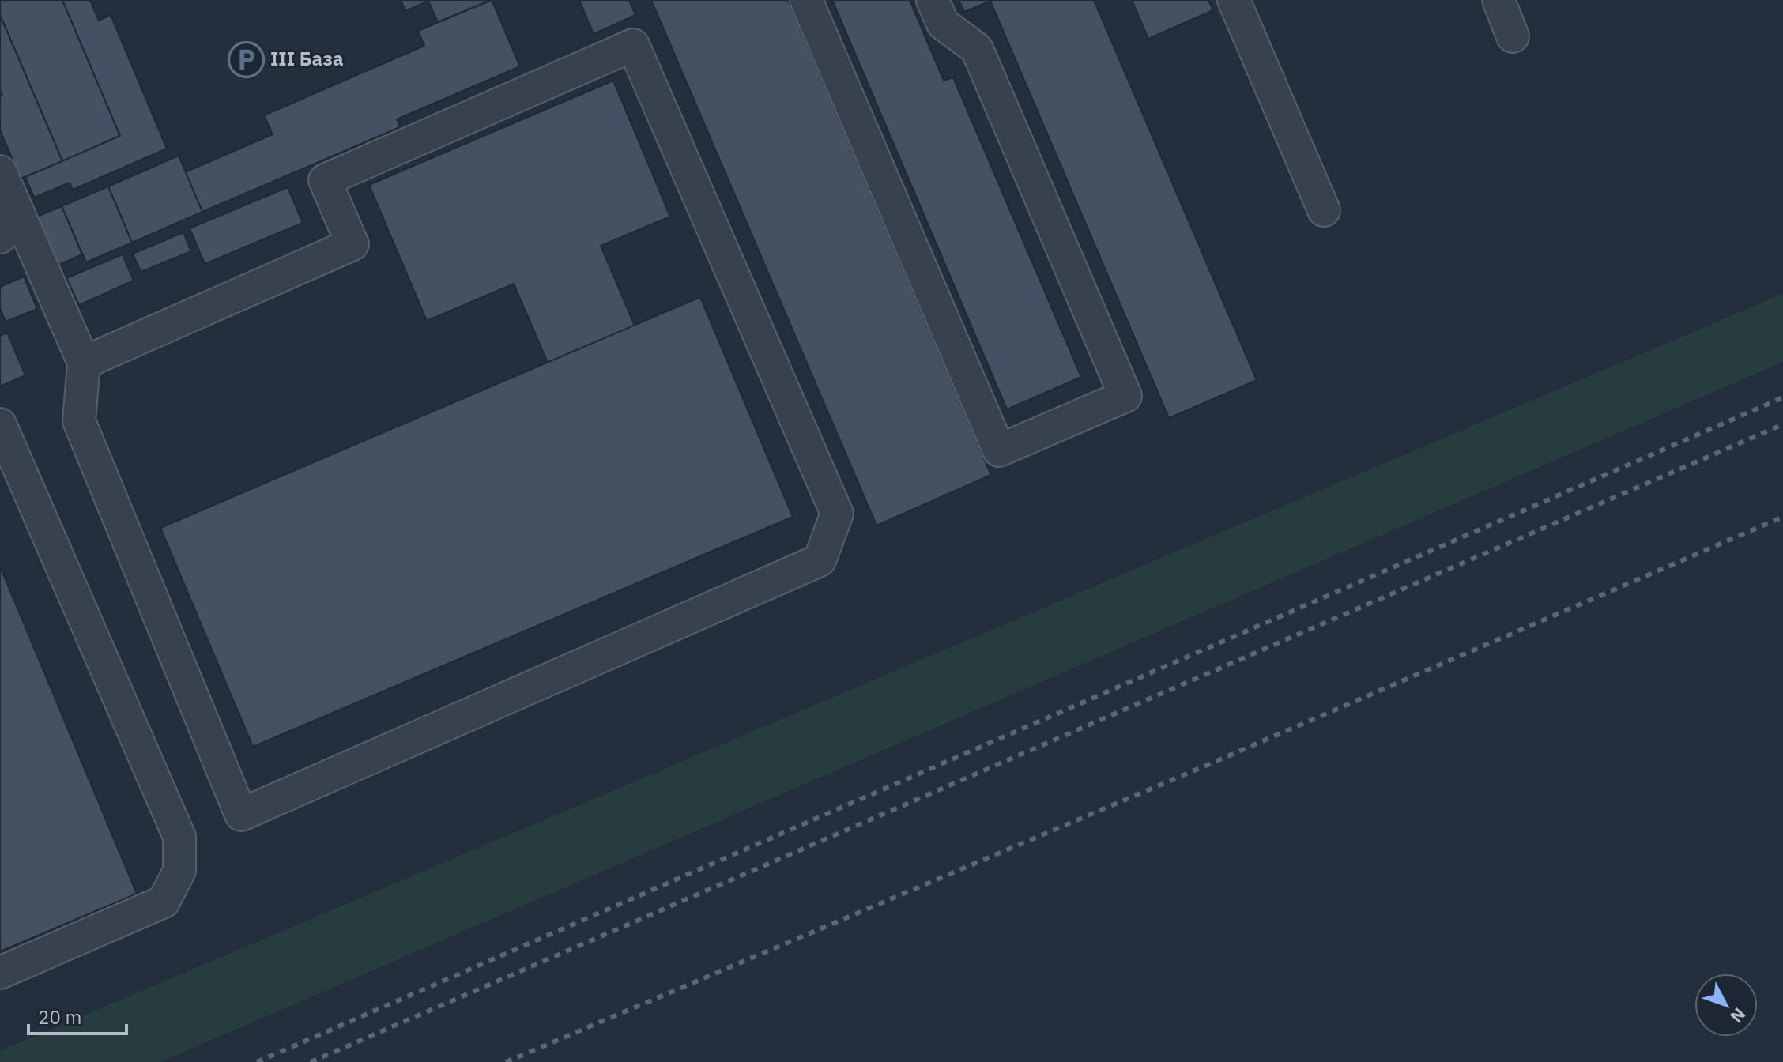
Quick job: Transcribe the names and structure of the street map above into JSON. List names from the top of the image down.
{
  "places": {
    "parking": ["III База"]
  },
  "scale_bar": "20 m",
  "north": "bottom right"
}
